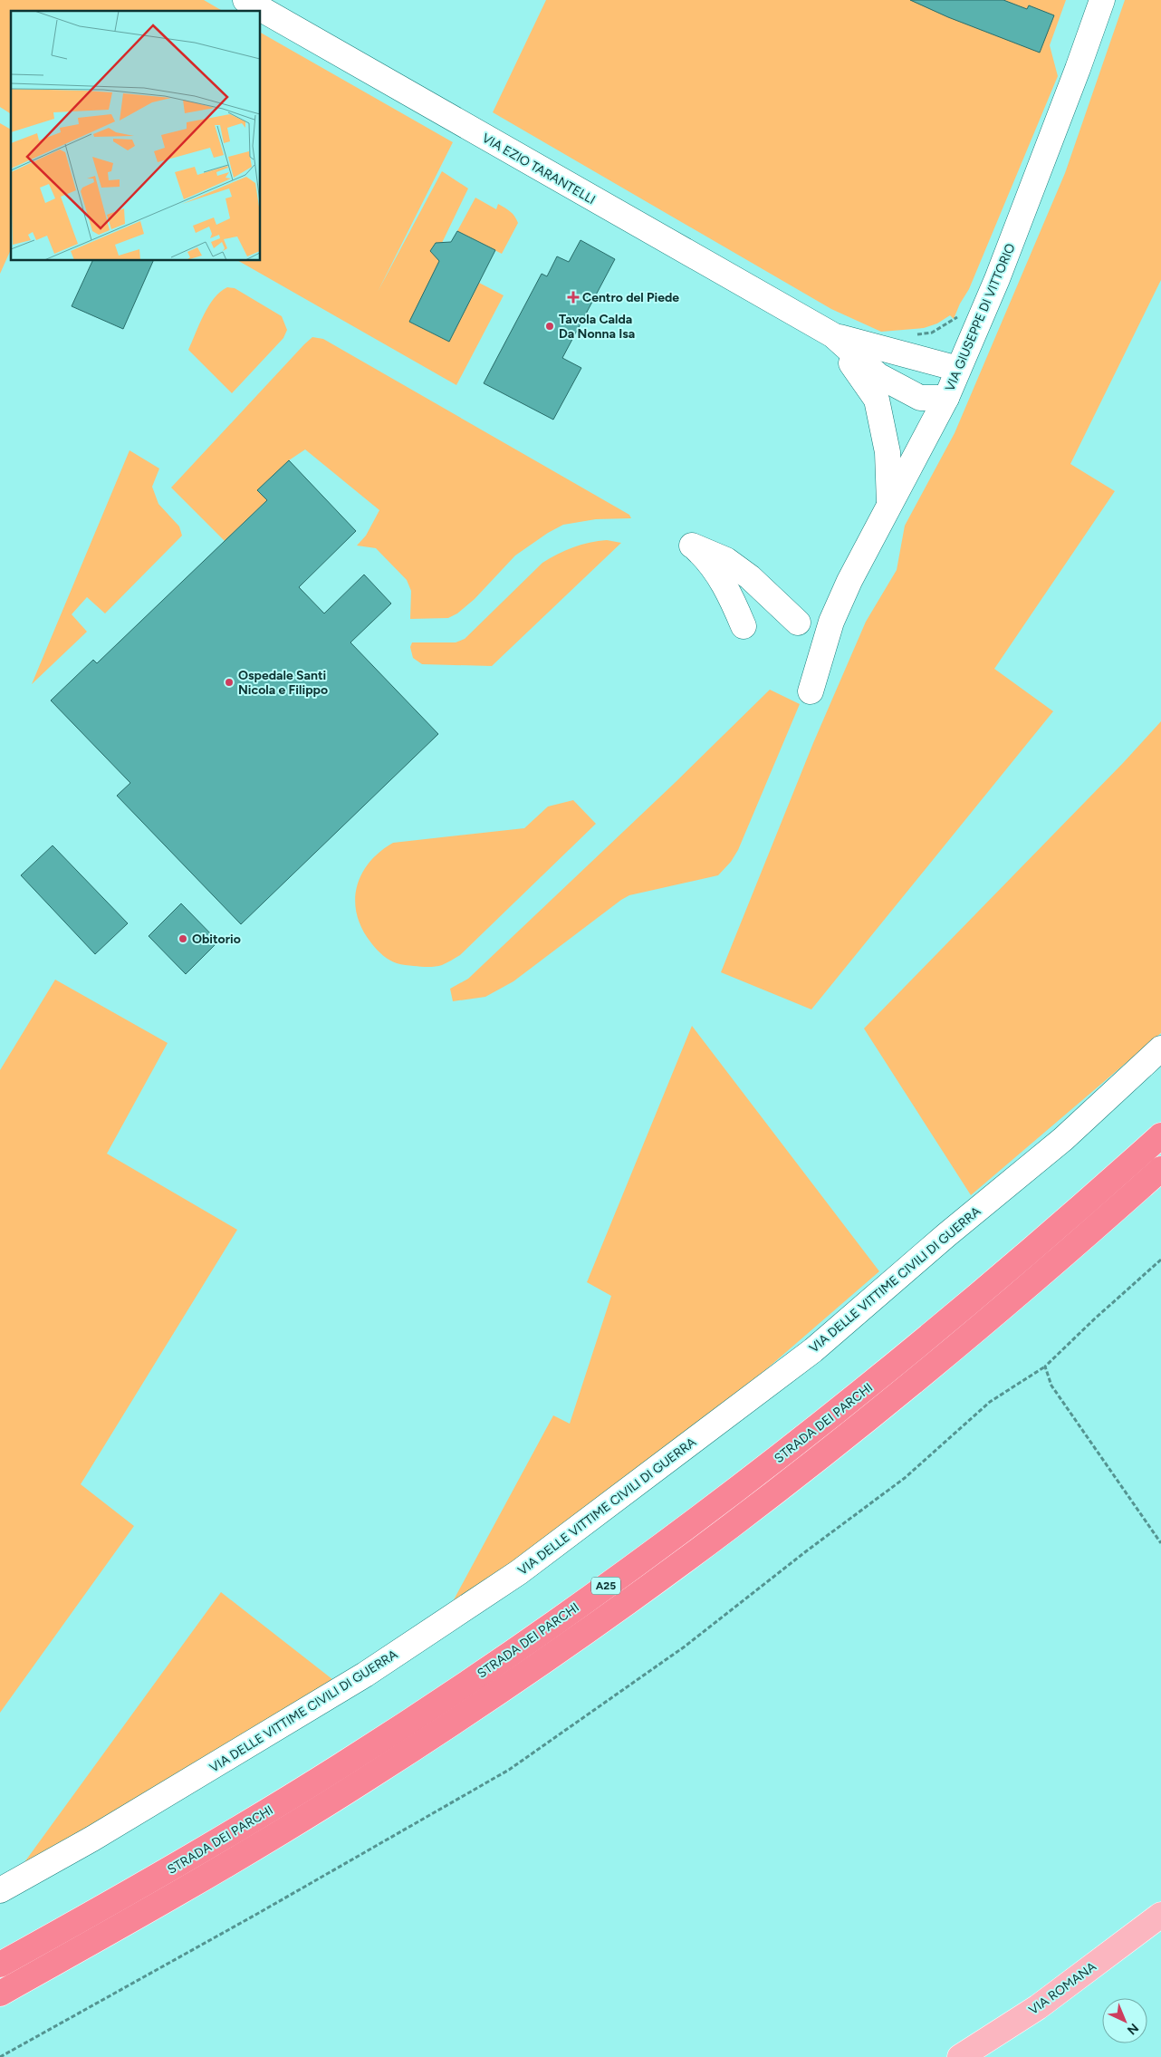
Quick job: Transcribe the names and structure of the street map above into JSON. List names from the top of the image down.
{
  "streets": {
    "highway": ["STRADA DEI PARCHI", "A25"],
    "main road": ["VIA ROMANA"],
    "street": ["VIA EZIO TARANTELLI", "VIA GIUSEPPE DI VITTORIO", "VIA DELLE VITTIME CIVILI DI GUERRA"]
  },
  "places": {
    "health": ["Centro del Piede"],
    "other": ["Tavola Calda Da Nonna Isa", "Ospedale Santi Nicola e Filippo", "Obitorio"]
  },
  "north": "bottom right"
}
